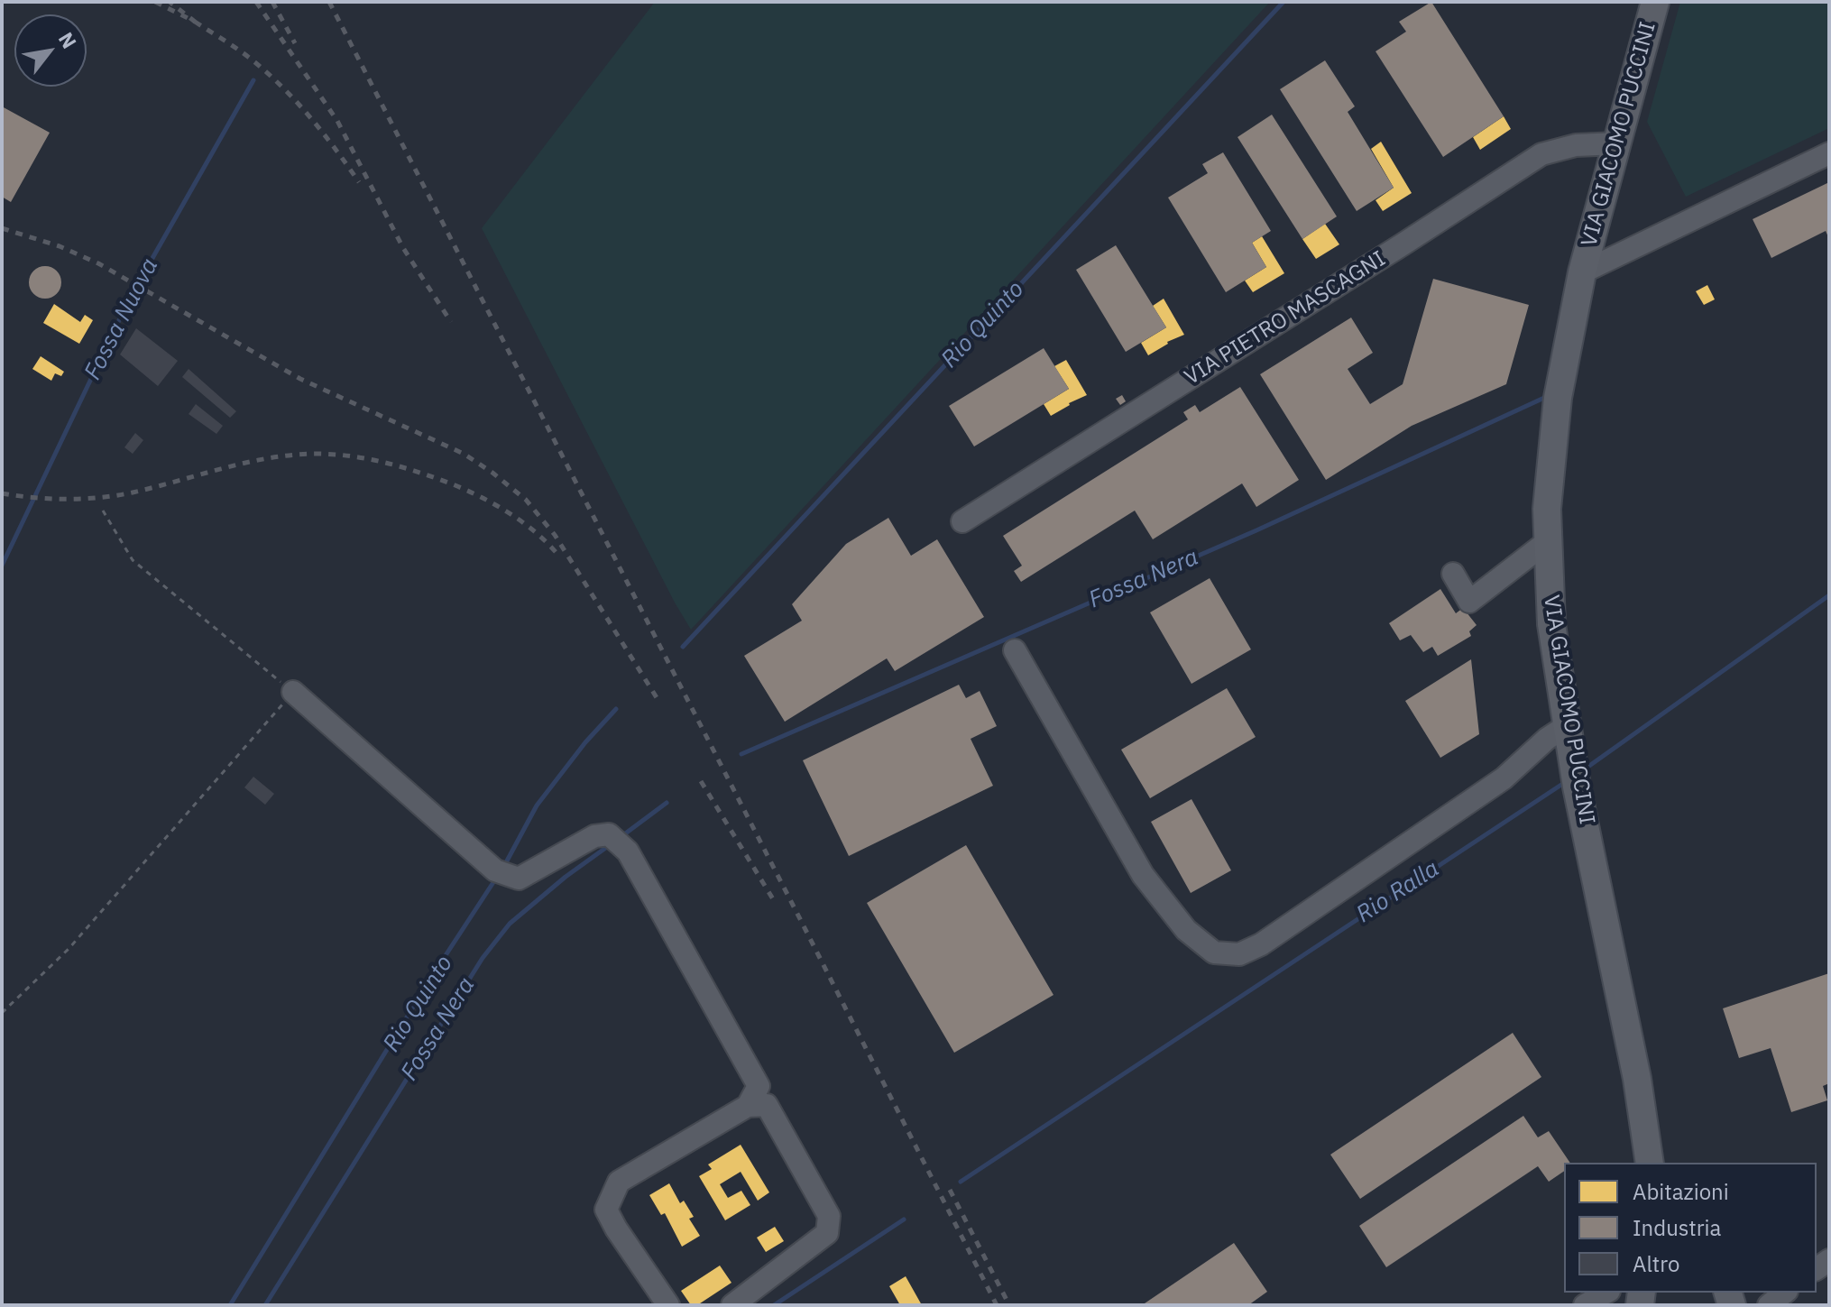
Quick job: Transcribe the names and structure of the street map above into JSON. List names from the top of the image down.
{
  "streets": {
    "main road": ["VIA GIACOMO PUCCINI"],
    "street": ["VIA PIETRO MASCAGNI"]
  },
  "crossings": [
    ["VIA GIACOMO PUCCINI", "VIA PIETRO MASCAGNI"]
  ],
  "water": [
    "Fossa Nuova",
    "Rio Quinto",
    "Fossa Nera",
    "Rio Ralla"
  ],
  "legend": ["Abitazioni", "Industria", "Altro"],
  "north": "top right"
}
